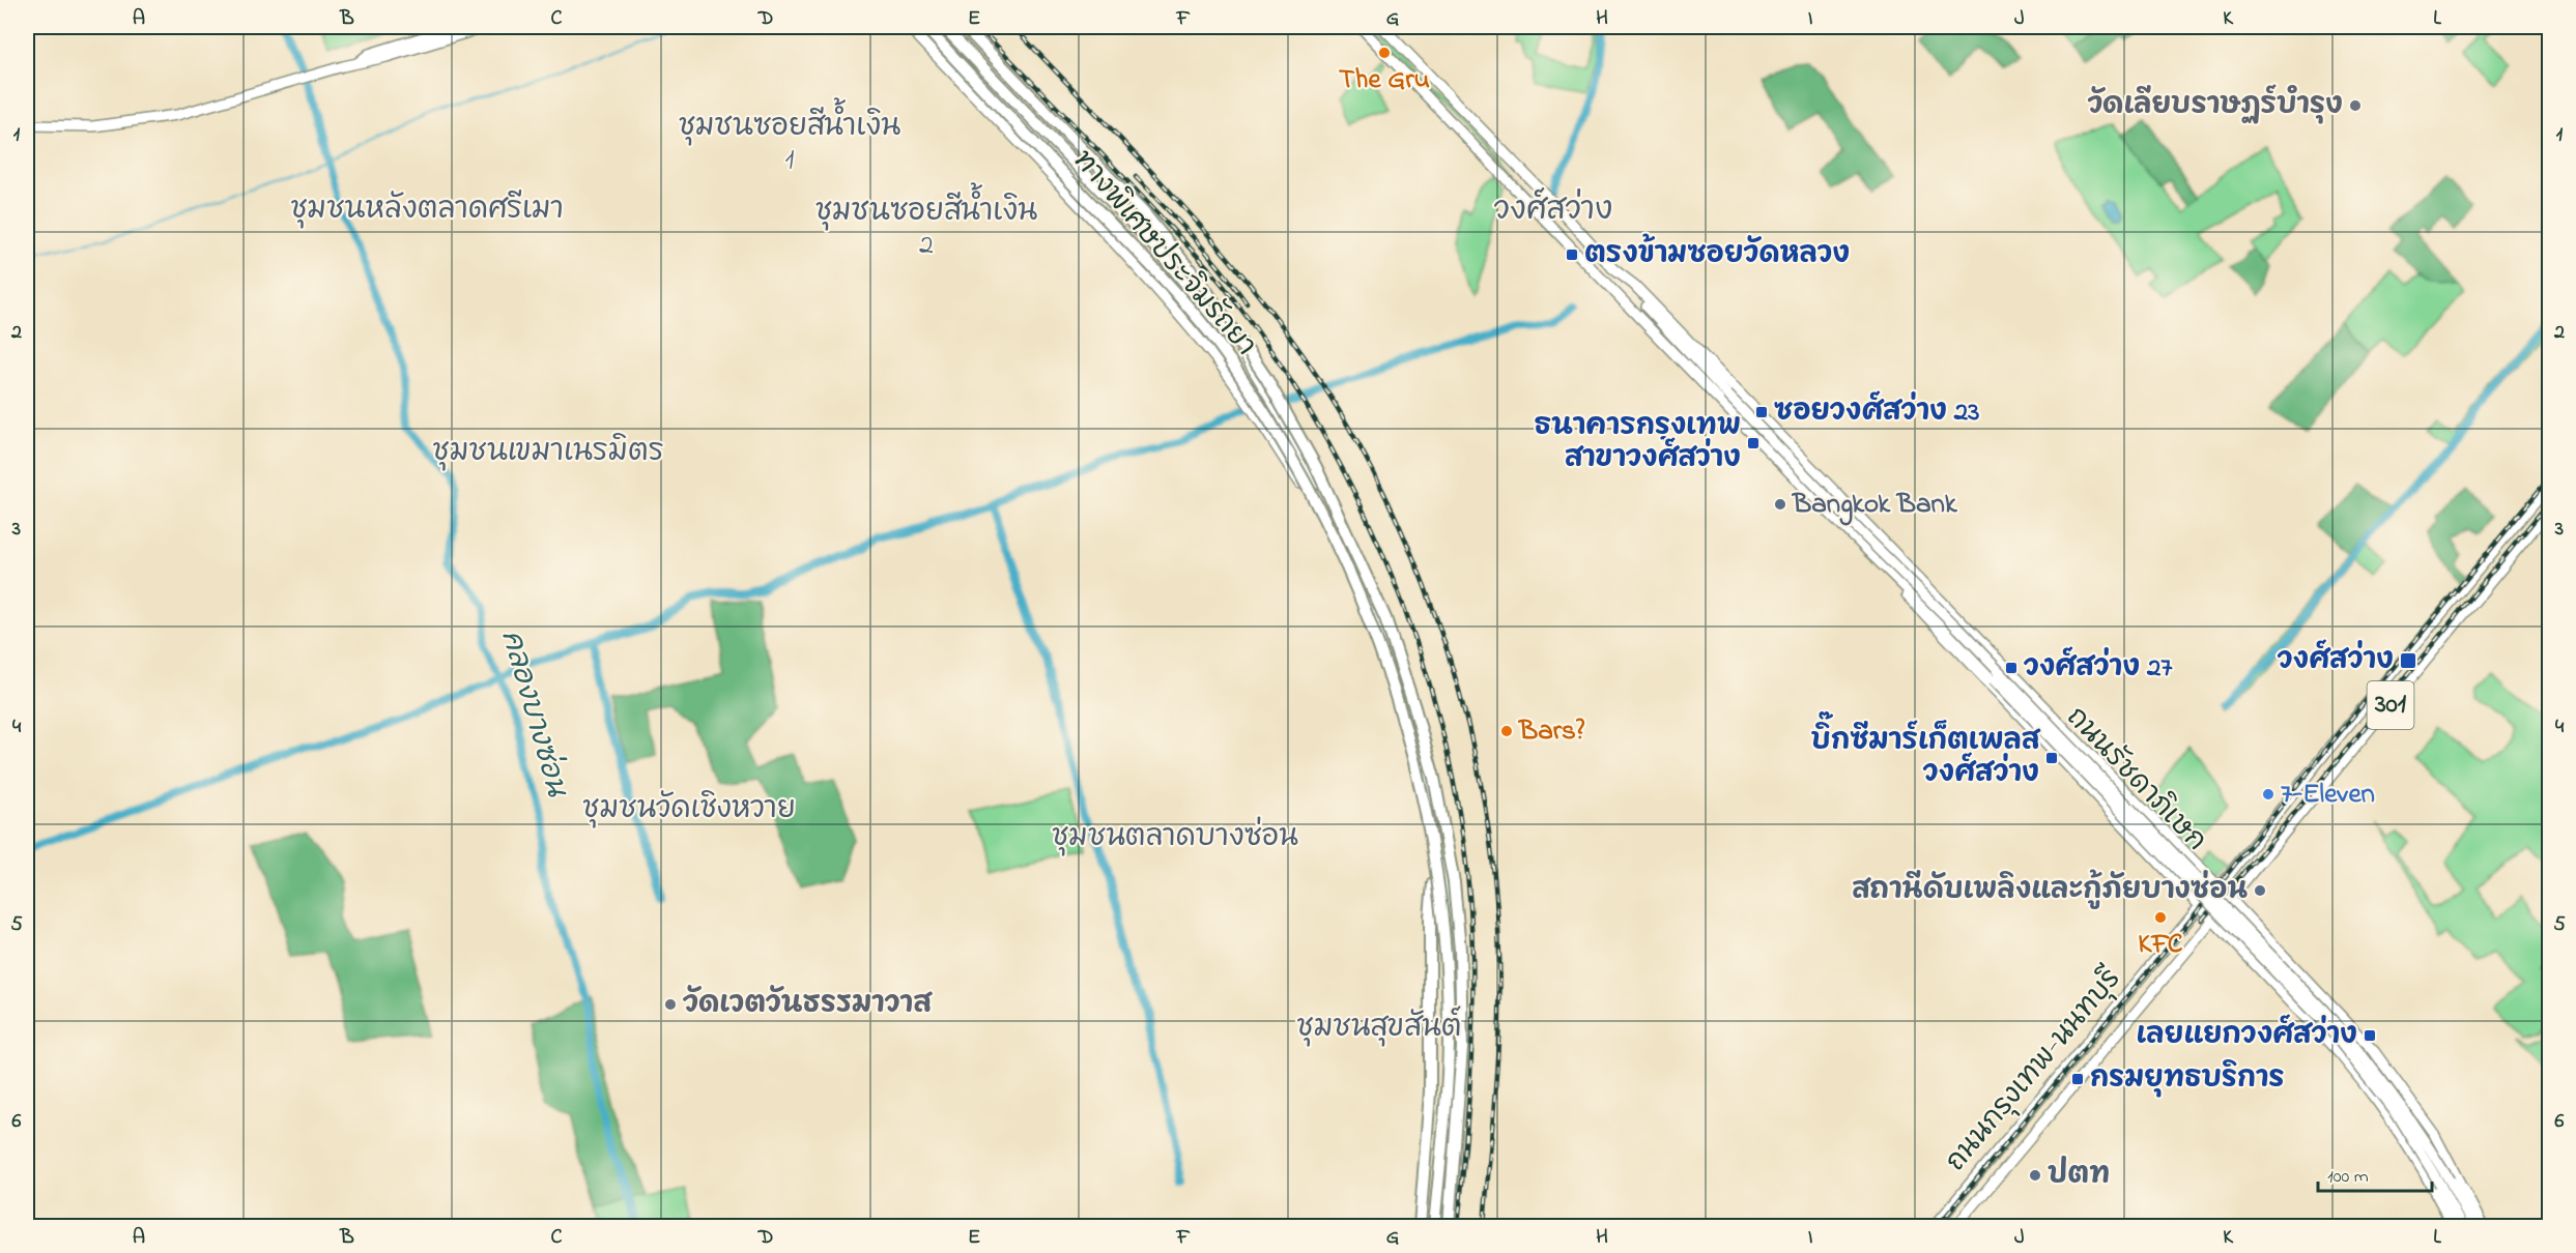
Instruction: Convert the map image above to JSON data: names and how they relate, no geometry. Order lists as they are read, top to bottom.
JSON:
{
  "streets": {
    "highway": ["ทางพิเศษประจิมรัถยา"],
    "main road": ["301", "ถนนรัชดาภิเษก", "ถนนกรุงเทพ-นนทบุรี"]
  },
  "districts": [
    "ชุมชนซอยสีน้ำเงิน 1",
    "ชุมชนหลังตลาดศรีเมา",
    "วงศ์สว่าง",
    "ชุมชนซอยสีน้ำเงิน 2",
    "ชุมชนเขมาเนรมิตร",
    "ชุมชนวัดเชิงหวาย",
    "ชุมชนตลาดบางซ่อน",
    "ชุมชนสุขสันต์"
  ],
  "water": ["คลองบางซ่อน"],
  "places": {
    "other": [
      "The Gru",
      "วัดเลียบราษฏร์บำรุง",
      "Bangkok Bank",
      "Bars?",
      "7-Eleven",
      "สถานีดับเพลิงและกู้ภัยบางซ่อน",
      "KFC",
      "วัดเวตวันธรรมาวาส",
      "ปตท"
    ],
    "transit": [
      "ตรงข้ามซอยวัดหลวง",
      "ซอยวงศ์สว่าง 23",
      "ธนาคารกรุงเทพ สาขาวงศ์สว่าง",
      "วงศ์สว่าง",
      "วงศ์สว่าง 27",
      "บิ๊กซีมาร์เก็ตเพลส วงศ์สว่าง",
      "เลยแยกวงศ์สว่าง",
      "กรมยุทธบริการ"
    ]
  },
  "scale_bar": "100 m",
  "grid": {
    "columns": [
      "A",
      "B",
      "C",
      "D",
      "E",
      "F",
      "G",
      "H",
      "I",
      "J",
      "K",
      "L"
    ],
    "rows": [
      "1",
      "2",
      "3",
      "4",
      "5",
      "6"
    ]
  }
}
